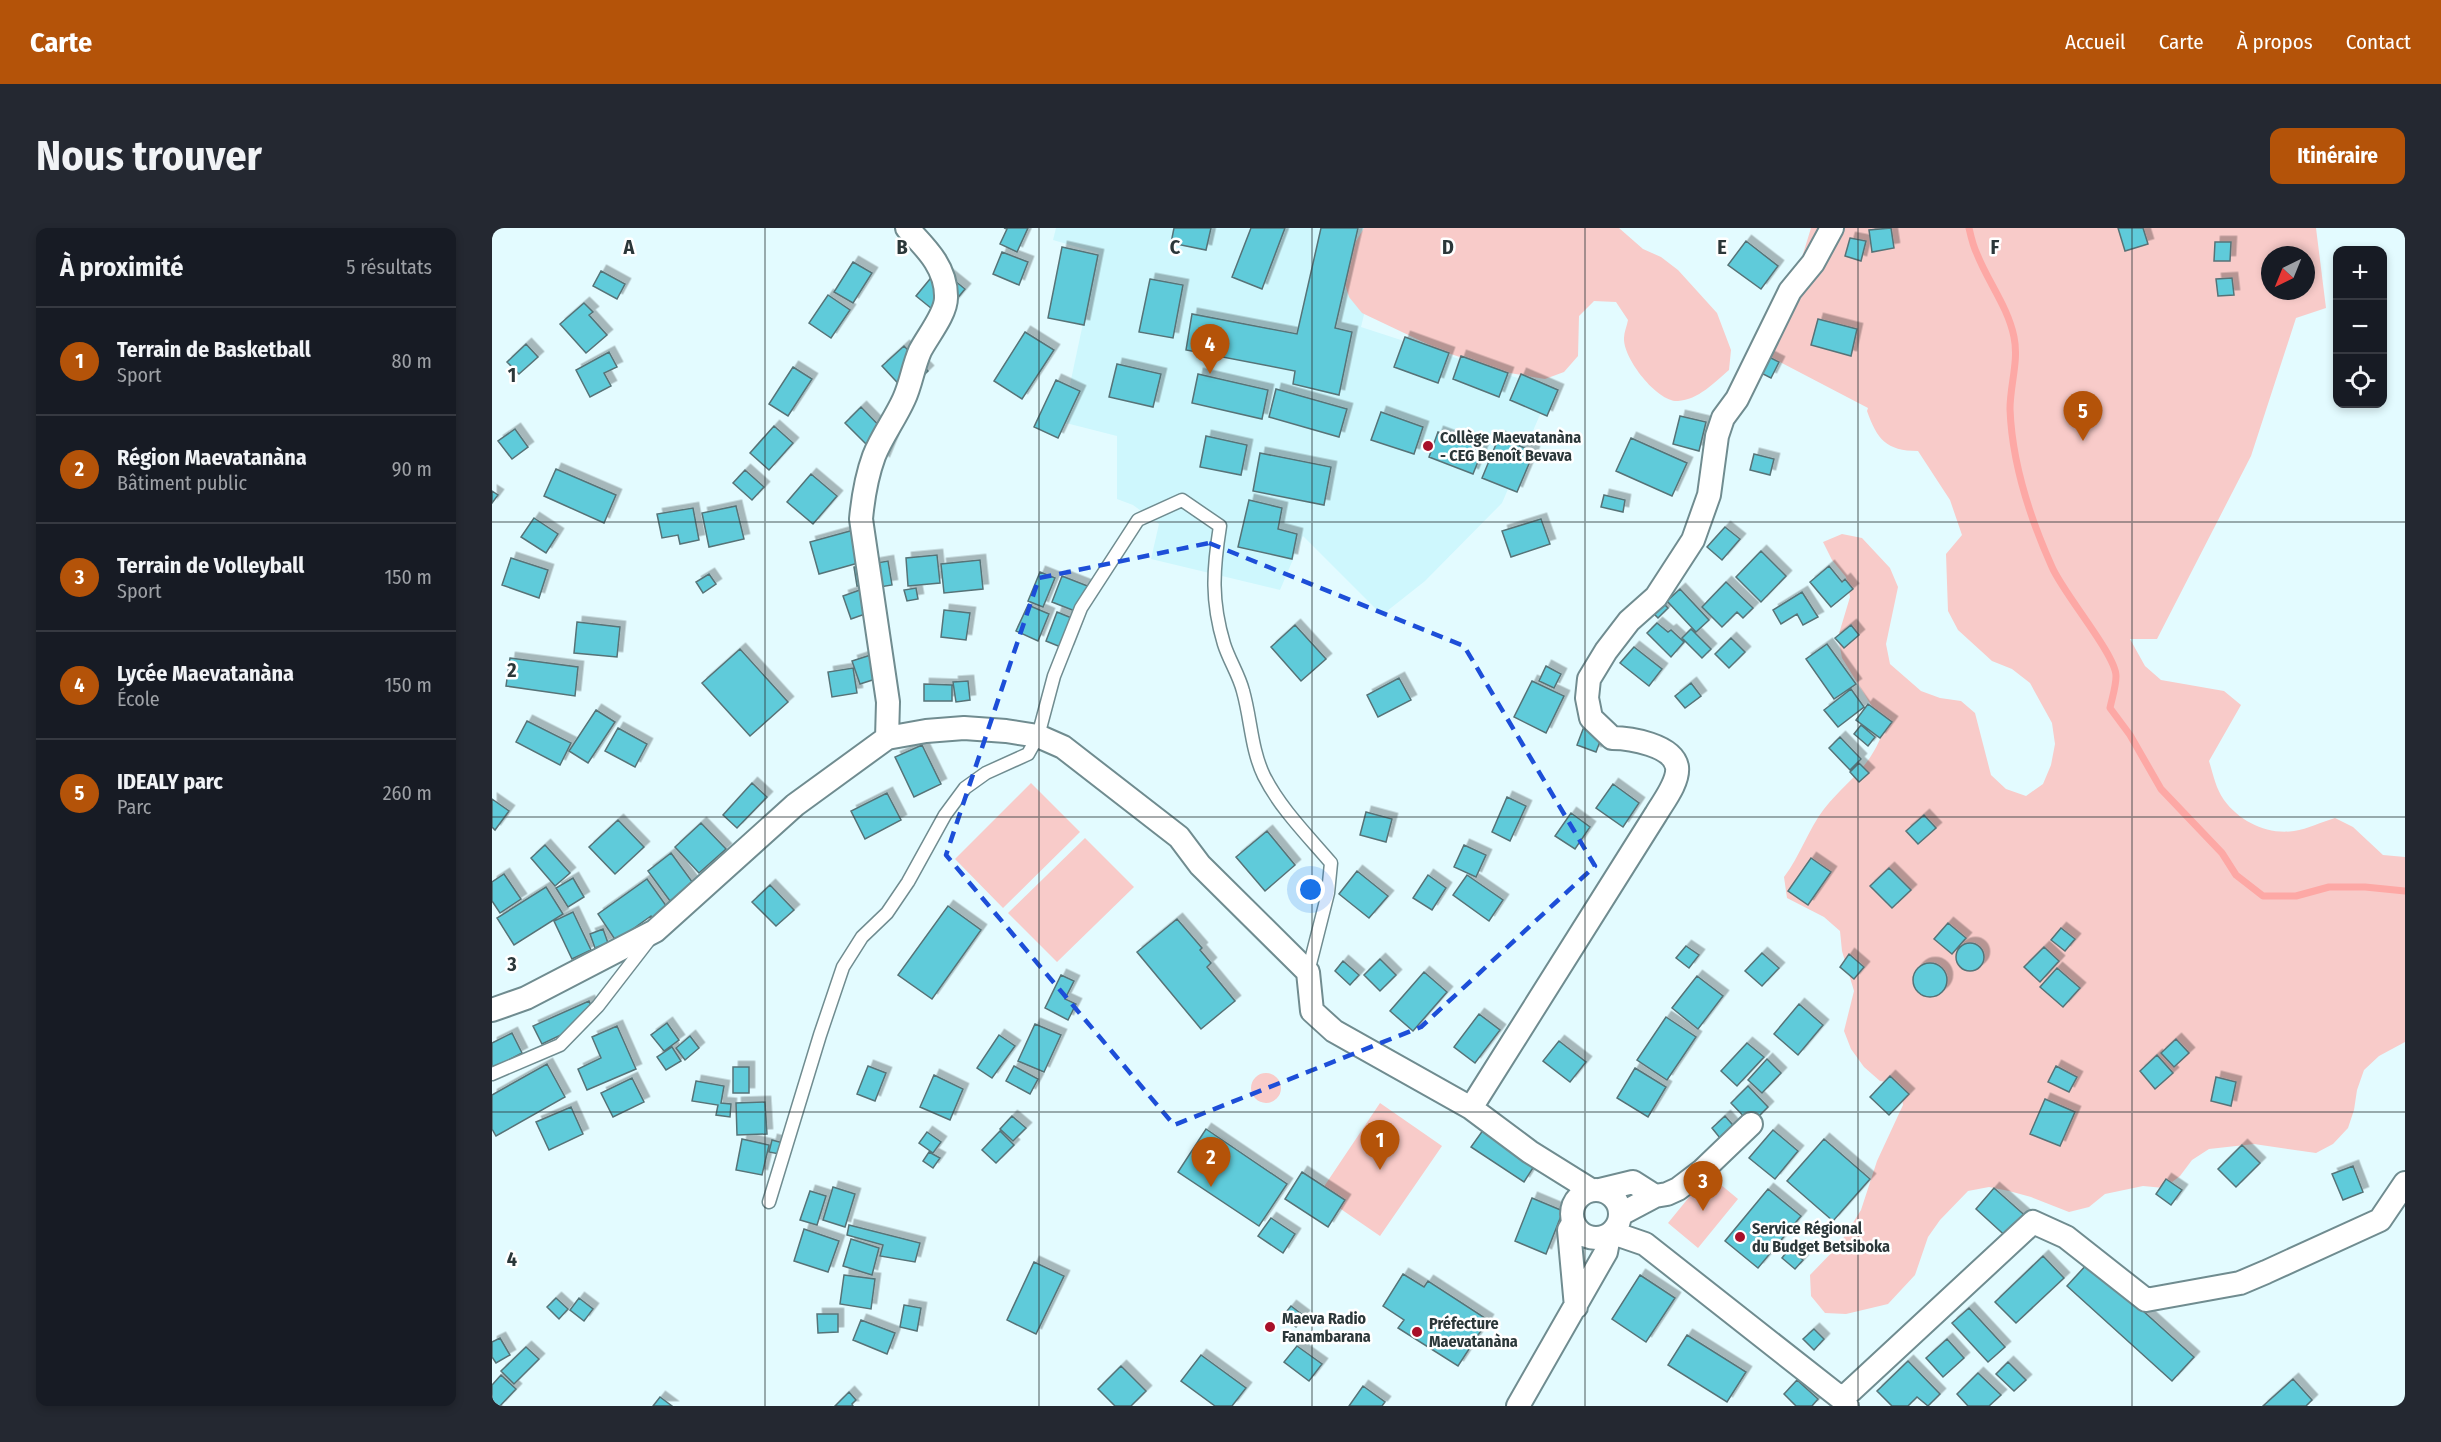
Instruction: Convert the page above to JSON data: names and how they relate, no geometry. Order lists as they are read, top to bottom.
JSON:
{
  "places": [
    "Collège Maevatanàna - CEG Benoît Bevava",
    "Service Régional du Budget Betsiboka",
    "Maeva Radio Fanambarana",
    "Préfecture Maevatanàna"
  ],
  "north": "bottom left",
  "page": {
    "header": "Carte",
    "nav": [
      "Accueil",
      "Carte",
      "À propos",
      "Contact"
    ],
    "buttons": "Itinéraire",
    "title": "Nous trouver",
    "heading": ["À proximité", "5 résultats"],
    "map_buttons": ["+", "−"],
    "list": [
      {
        "mark": "1",
        "name": "Terrain de Basketball",
        "note": "Sport",
        "value": "80 m"
      },
      {
        "mark": "2",
        "name": "Région Maevatanàna",
        "note": "Bâtiment public",
        "value": "90 m"
      },
      {
        "mark": "3",
        "name": "Terrain de Volleyball",
        "note": "Sport",
        "value": "150 m"
      },
      {
        "mark": "4",
        "name": "Lycée Maevatanàna",
        "note": "École",
        "value": "150 m"
      },
      {
        "mark": "5",
        "name": "IDEALY parc",
        "note": "Parc",
        "value": "260 m"
      }
    ],
    "pins": [
      "4",
      "5",
      "1",
      "2",
      "3"
    ]
  },
  "grid": {
    "columns": [
      "A",
      "B",
      "C",
      "D",
      "E",
      "F"
    ],
    "rows": [
      "1",
      "2",
      "3",
      "4"
    ]
  }
}
